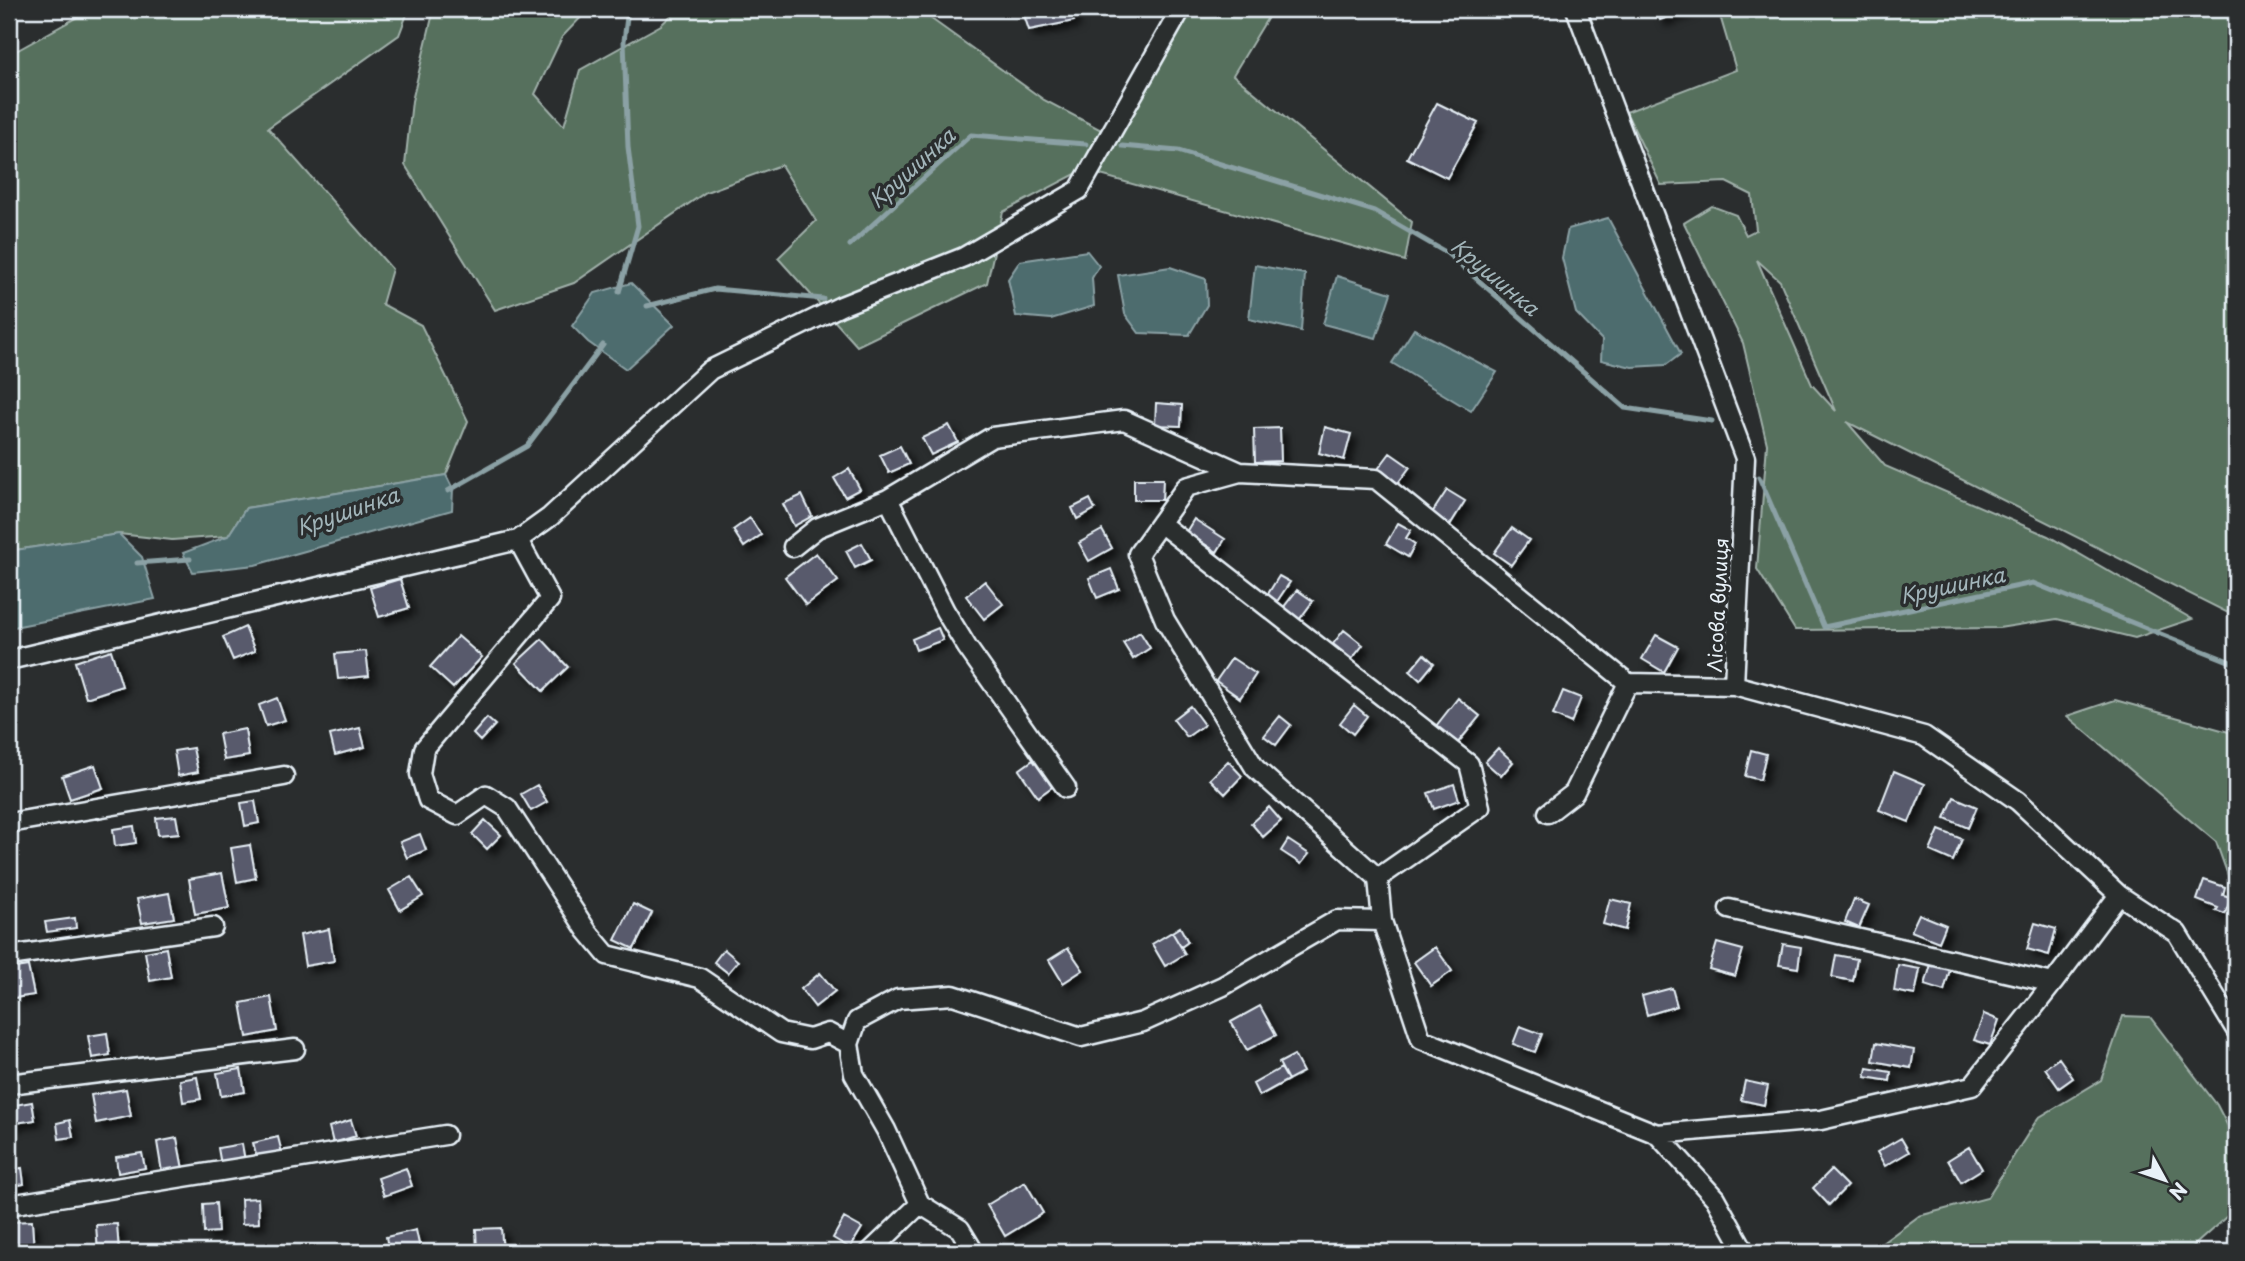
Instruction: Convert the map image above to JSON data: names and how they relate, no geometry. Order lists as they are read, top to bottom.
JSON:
{
  "streets": {
    "street": ["Лісова вулиця"]
  },
  "water": ["Крушинка"],
  "north": "bottom right"
}
